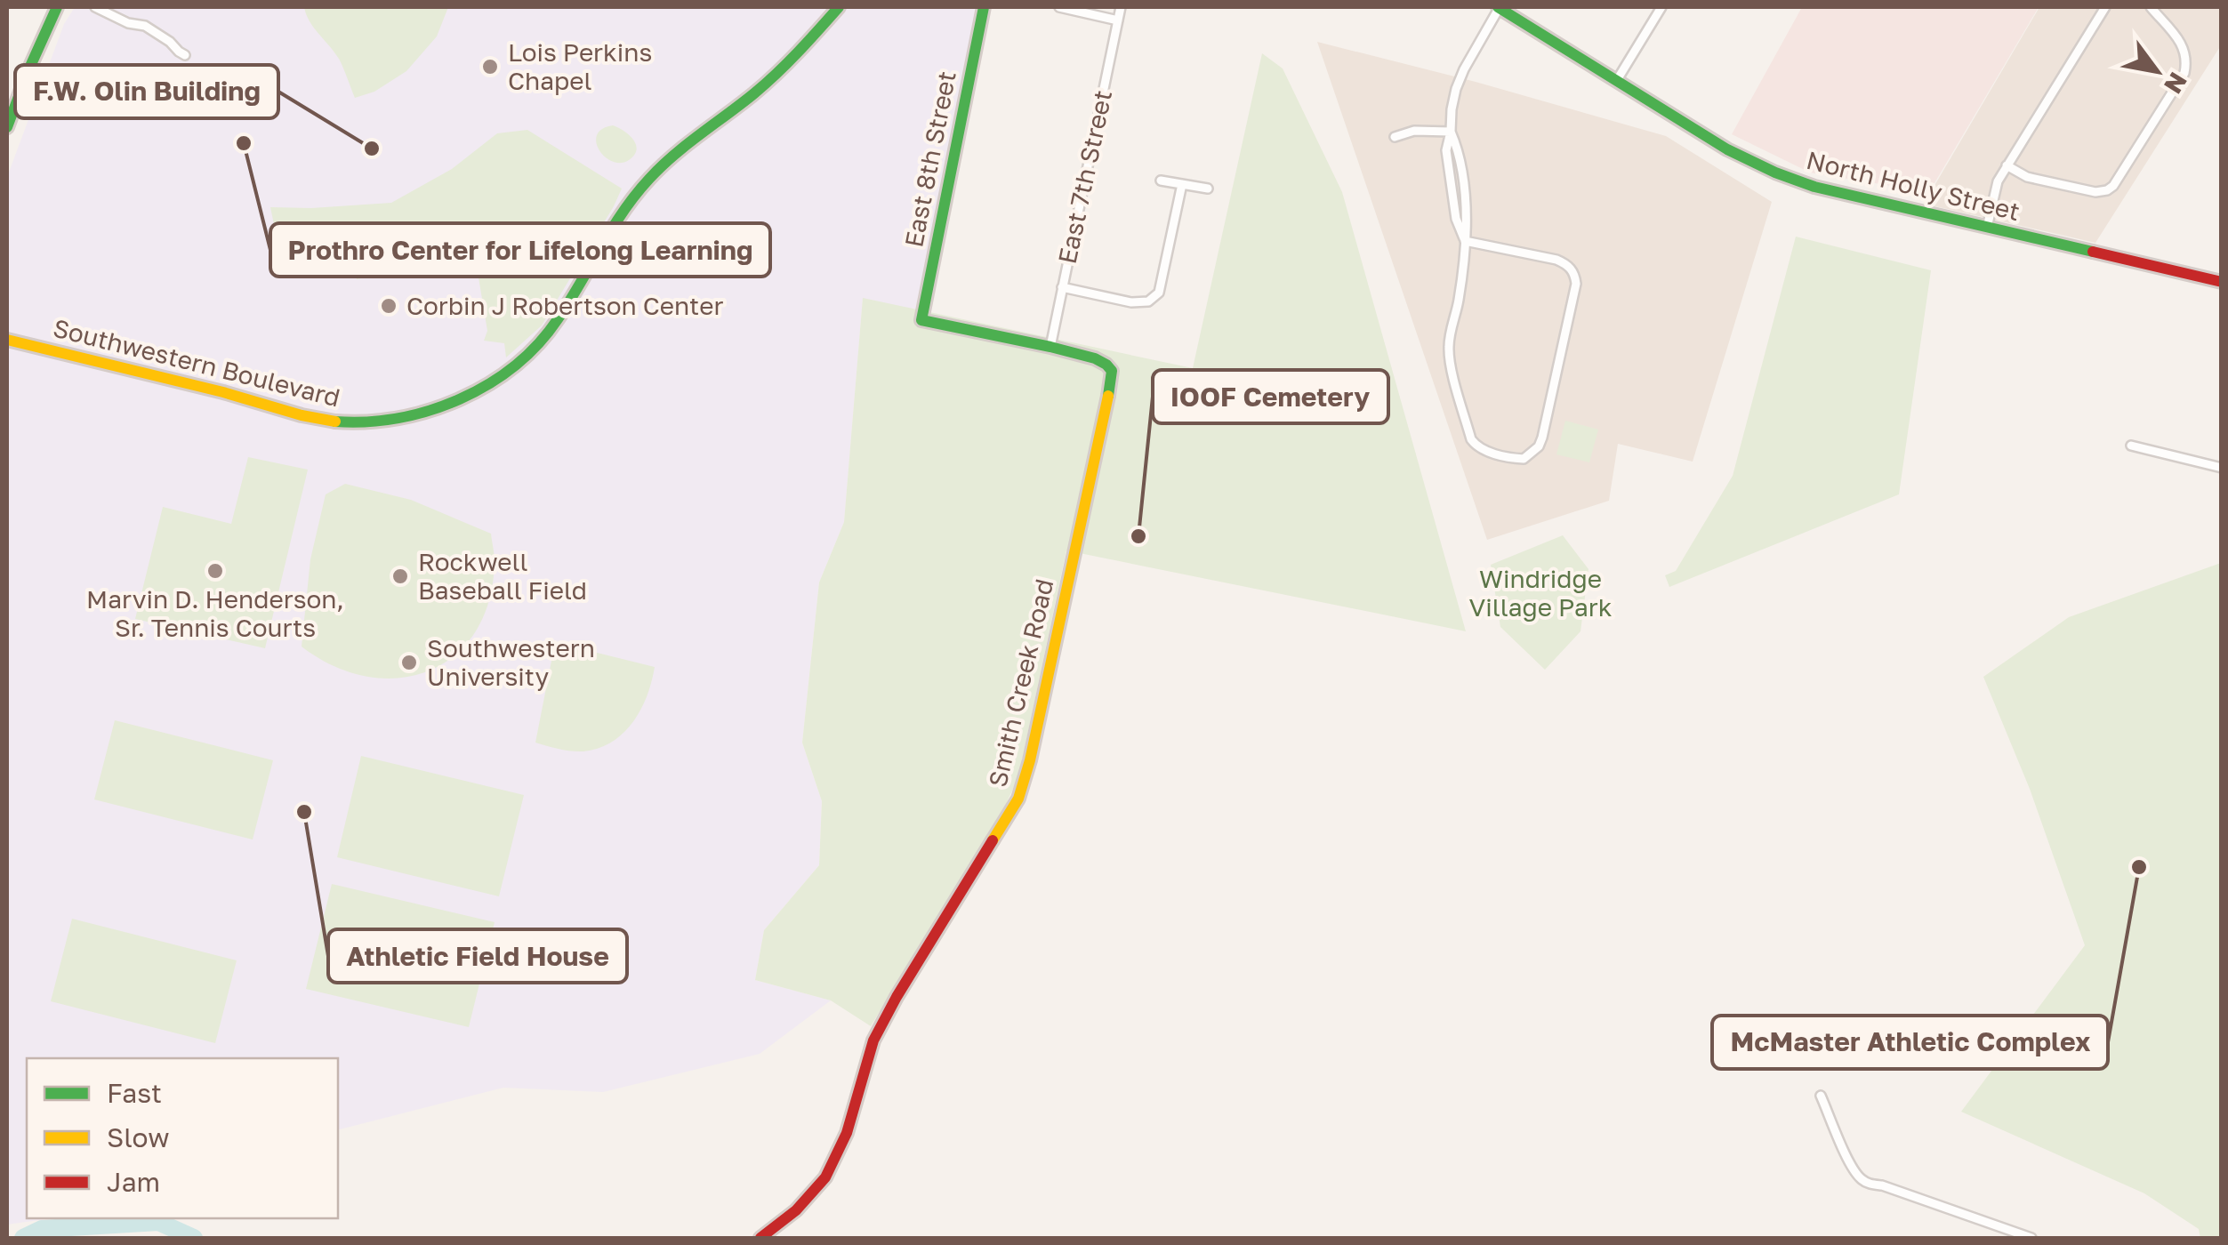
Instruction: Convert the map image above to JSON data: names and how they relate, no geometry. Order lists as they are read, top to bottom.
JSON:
{
  "streets": {
    "street": [
      "East 8th Street",
      "East 7th Street",
      "North Holly Street",
      "Southwestern Boulevard",
      "Smith Creek Road"
    ]
  },
  "crossings": [
    ["East 8th Street", "Smith Creek Road"],
    ["East 7th Street", "Smith Creek Road"]
  ],
  "parks": ["Windridge Village Park"],
  "places": [
    "Lois Perkins Chapel",
    "Prothro Center for Lifelong Learning",
    "F.W. Olin Building",
    "Corbin J Robertson Center",
    "IOOF Cemetery",
    "Marvin D. Henderson, Sr. Tennis Courts",
    "Rockwell Baseball Field",
    "Southwestern University",
    "Athletic Field House",
    "McMaster Athletic Complex"
  ],
  "legend": ["Fast", "Slow", "Jam"],
  "north": "bottom right"
}
